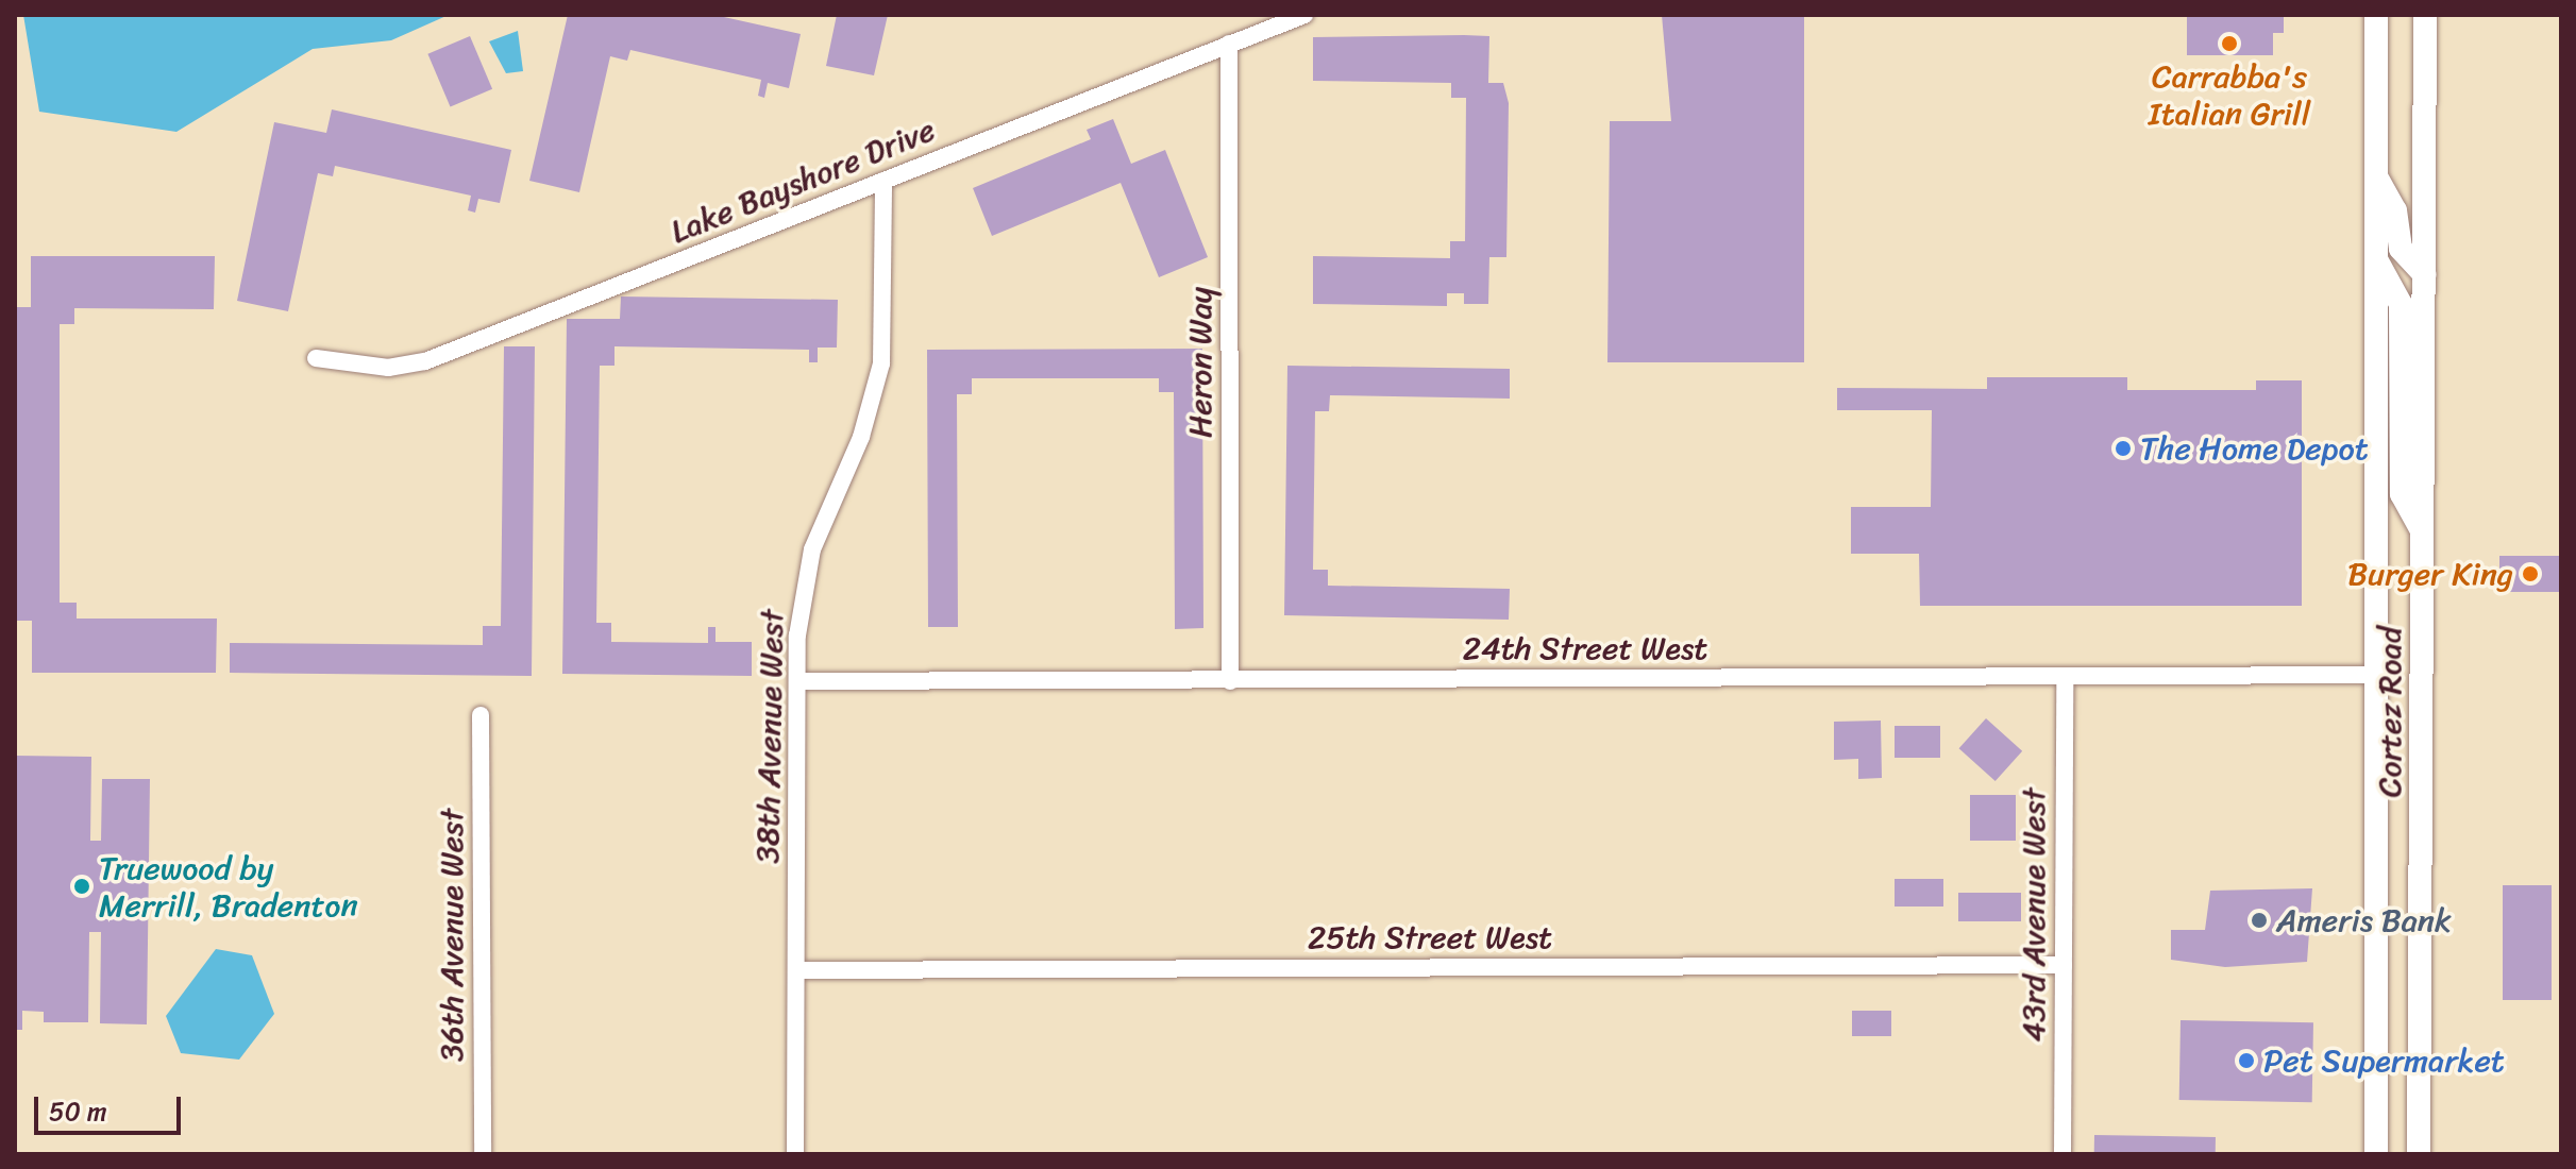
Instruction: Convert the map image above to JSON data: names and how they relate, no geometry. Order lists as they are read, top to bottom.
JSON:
{
  "streets": {
    "main road": ["Cortez Road"],
    "street": [
      "Lake Bayshore Drive",
      "Heron Way",
      "24th Street West",
      "38th Avenue West",
      "43rd Avenue West",
      "36th Avenue West",
      "25th Street West"
    ]
  },
  "crossings": [
    ["Lake Bayshore Drive", "Heron Way"],
    ["Lake Bayshore Drive", "38th Avenue West"],
    ["Heron Way", "24th Street West"],
    ["24th Street West", "Cortez Road"],
    ["24th Street West", "38th Avenue West"],
    ["24th Street West", "43rd Avenue West"],
    ["38th Avenue West", "25th Street West"],
    ["43rd Avenue West", "25th Street West"]
  ],
  "places": [
    "Carrabba's Italian Grill",
    "The Home Depot",
    "Burger King",
    "Truewood by Merrill, Bradenton",
    "Ameris Bank",
    "Pet Supermarket"
  ],
  "scale_bar": "50 m"
}
